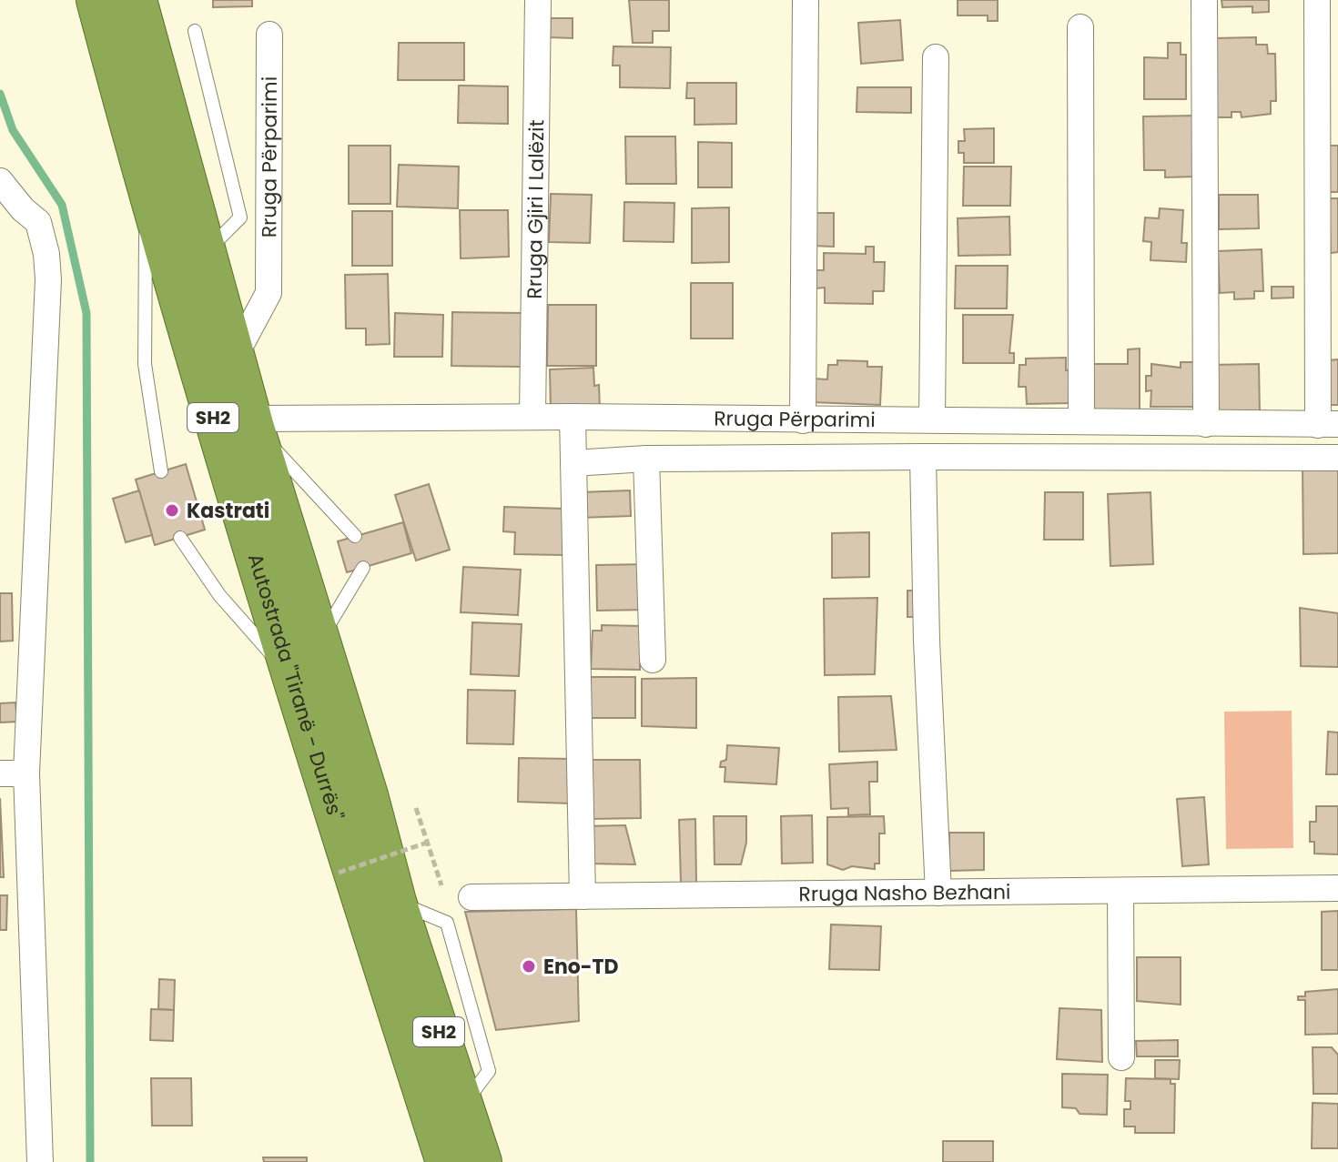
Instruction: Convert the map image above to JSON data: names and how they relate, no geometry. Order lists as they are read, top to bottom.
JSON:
{
  "streets": {
    "highway": ["SH2", "Autostrada \"Tiranë - Durrës\""],
    "street": ["Rruga Përparimi", "Rruga Gjiri I Lalëzit", "Rruga Nasho Bezhani"]
  },
  "crossings": [
    ["Rruga Përparimi", "Rruga Gjiri I Lalëzit"],
    ["Rruga Përparimi", "Autostrada \"Tiranë - Durrës\""]
  ],
  "places": ["Kastrati", "Eno-TD"]
}
